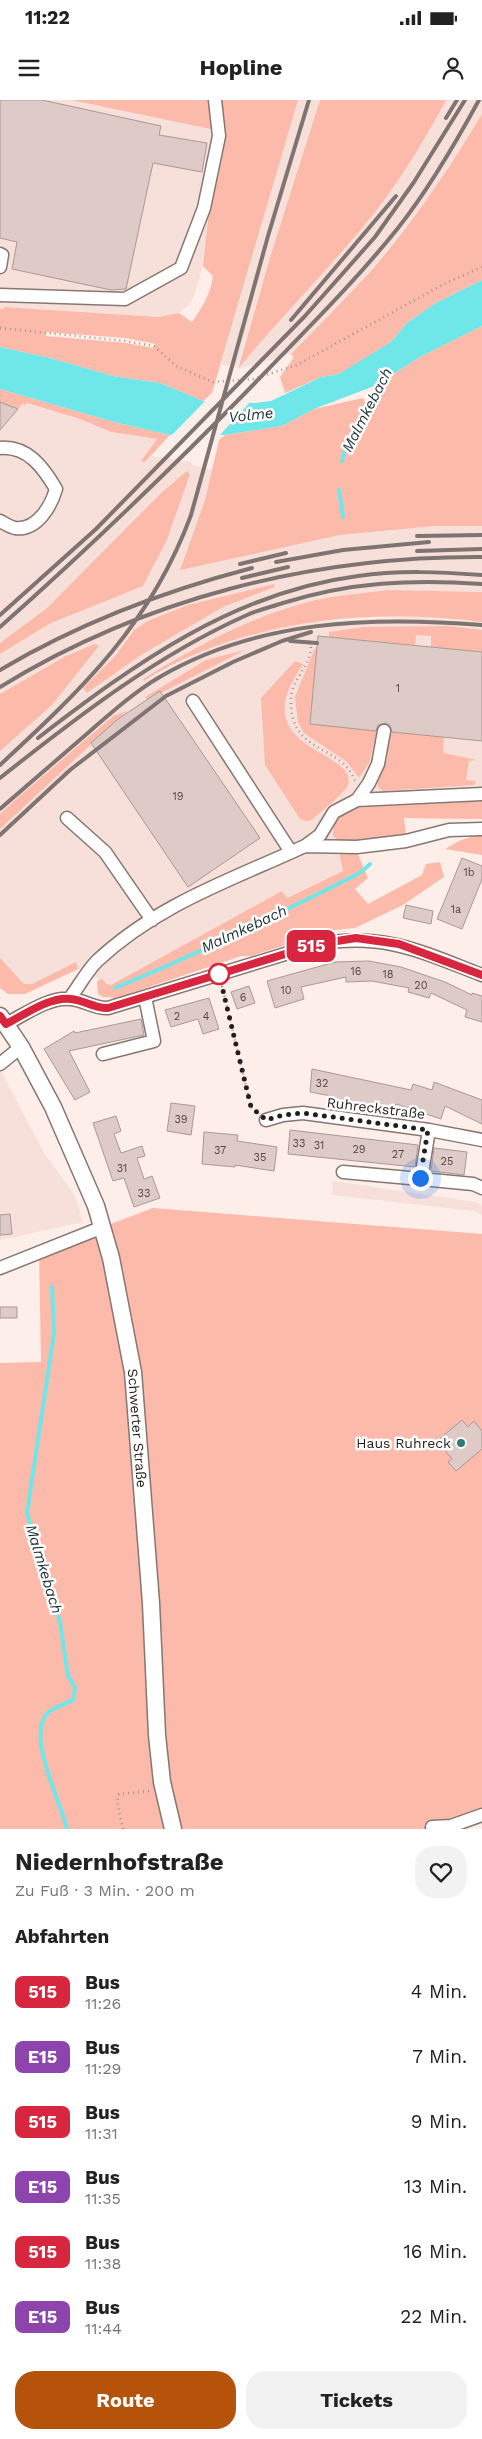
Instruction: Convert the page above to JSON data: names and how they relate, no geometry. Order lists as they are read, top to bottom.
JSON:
{
  "streets": {
    "main road": ["Schwerter Straße"],
    "street": ["Ruhreckstraße"]
  },
  "water": ["Malmkebach", "Volme"],
  "places": ["Haus Ruhreck"],
  "lines": ["bus line 515"],
  "house_numbers": [
    "1",
    "19",
    "1b",
    "1a",
    "16",
    "18",
    "20",
    "10",
    "6",
    "2",
    "4",
    "32",
    "39",
    "33",
    "31",
    "29",
    "37",
    "27",
    "35",
    "25",
    "31",
    "33"
  ],
  "page": {
    "status": "11:22",
    "header": "Hopline",
    "on_map": "515",
    "heading": [
      ["Niedernhofstraße", "Zu Fuß · 3 Min. · 200 m"],
      "Abfahrten"
    ],
    "list": [
      {
        "mark": "515",
        "name": "Bus",
        "note": "11:26",
        "value": "4 Min."
      },
      {
        "mark": "E15",
        "name": "Bus",
        "note": "11:29",
        "value": "7 Min."
      },
      {
        "mark": "515",
        "name": "Bus",
        "note": "11:31",
        "value": "9 Min."
      },
      {
        "mark": "E15",
        "name": "Bus",
        "note": "11:35",
        "value": "13 Min."
      },
      {
        "mark": "515",
        "name": "Bus",
        "note": "11:38",
        "value": "16 Min."
      },
      {
        "mark": "E15",
        "name": "Bus",
        "note": "11:44",
        "value": "22 Min."
      }
    ],
    "buttons": ["Route", "Tickets"]
  }
}
